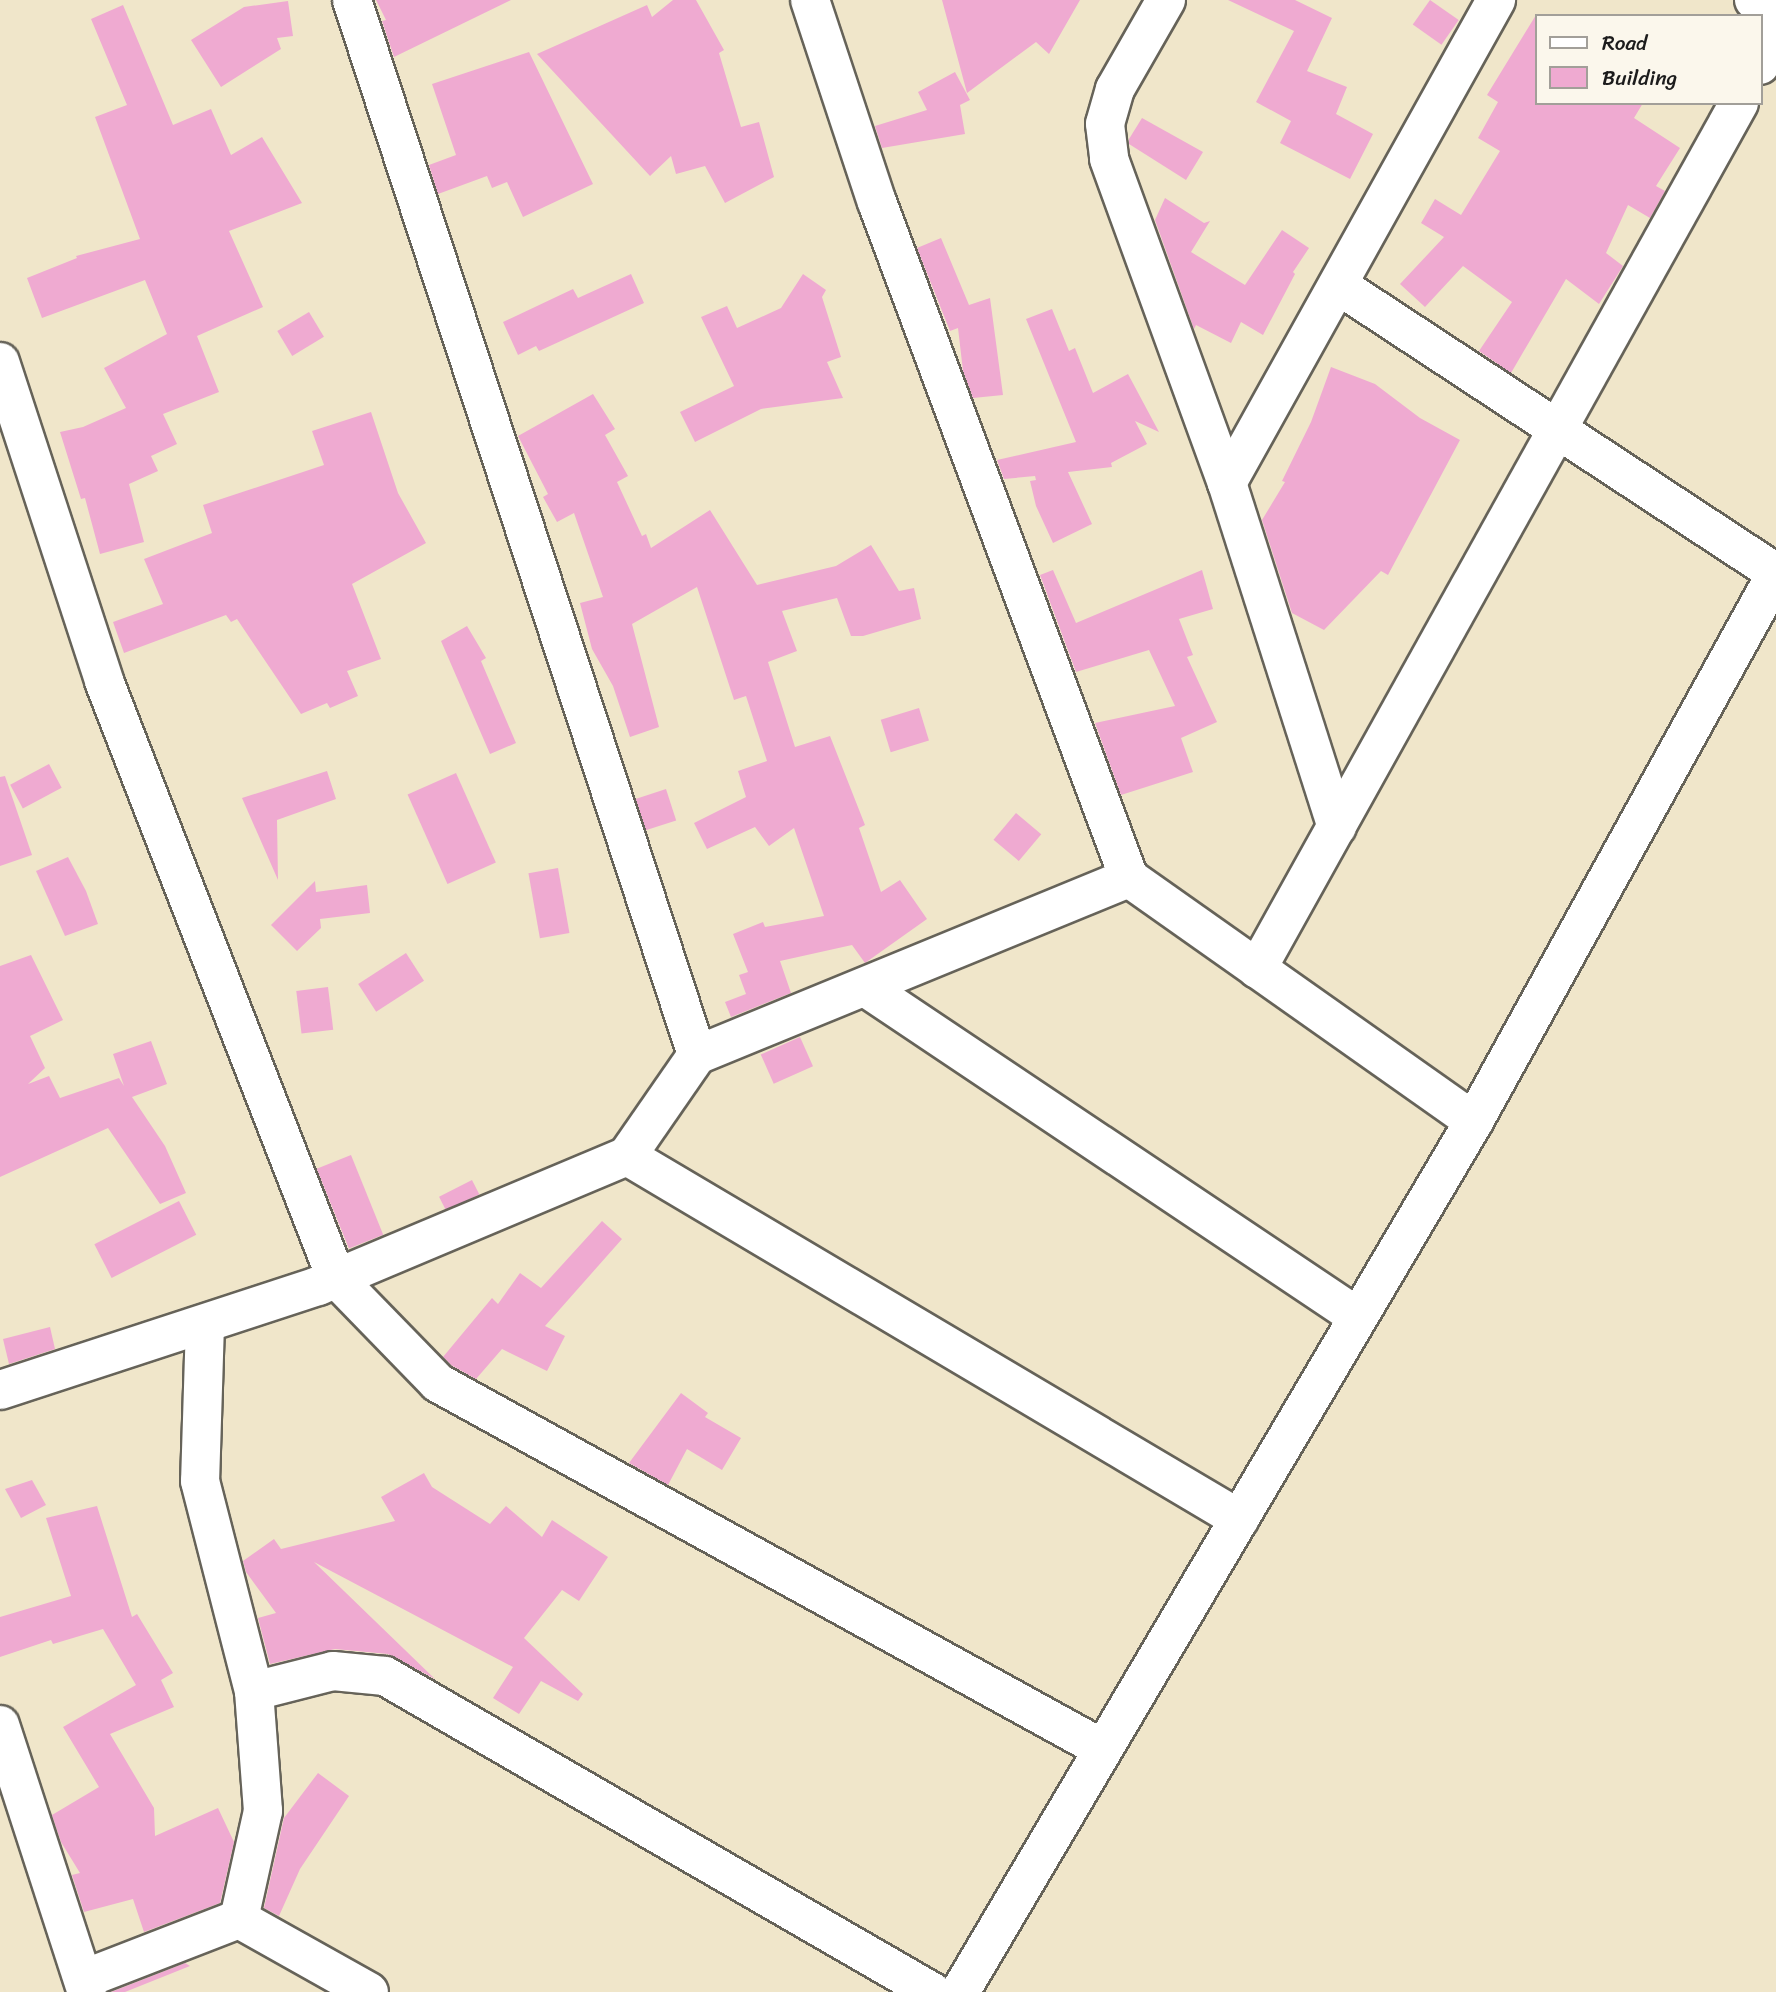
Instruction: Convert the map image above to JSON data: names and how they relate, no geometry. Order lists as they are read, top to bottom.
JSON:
{
  "legend": ["Road", "Building"]
}
